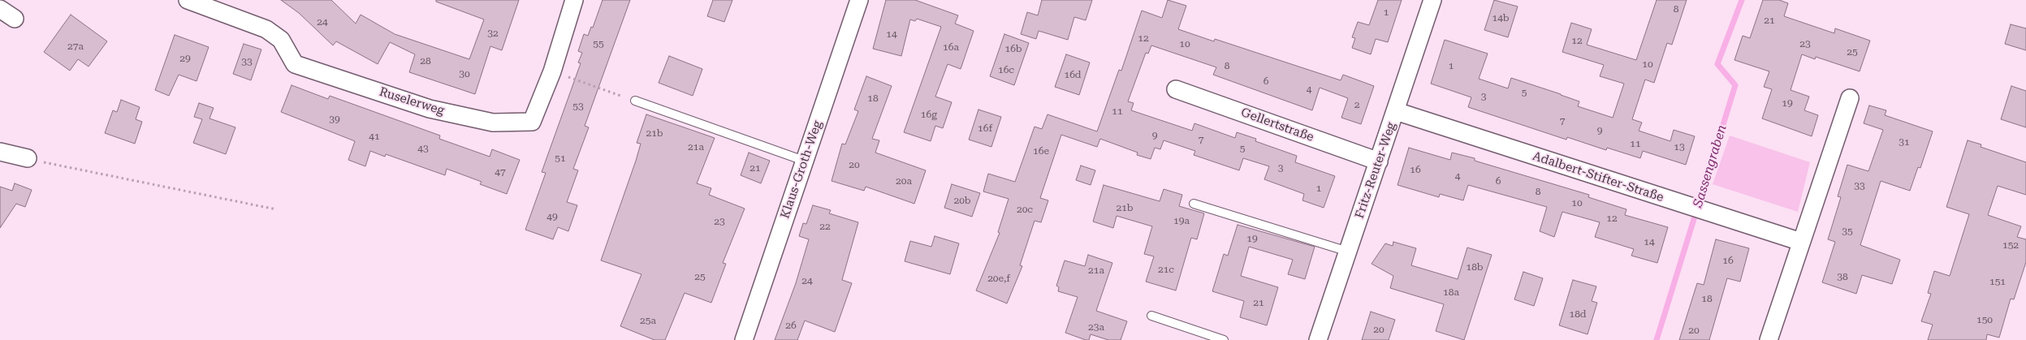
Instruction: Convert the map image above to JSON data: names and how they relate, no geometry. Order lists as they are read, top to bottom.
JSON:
{
  "streets": {
    "street": [
      "Ruselerweg",
      "Gellertstraße",
      "Klaus-Groth-Weg",
      "Fritz-Reuter-Weg",
      "Adalbert-Stifter-Straße"
    ]
  },
  "crossings": [
    ["Gellertstraße", "Fritz-Reuter-Weg"],
    ["Fritz-Reuter-Weg", "Adalbert-Stifter-Straße"]
  ],
  "water": ["Sassengraben"],
  "house_numbers": [
    "8",
    "1",
    "14b",
    "21",
    "24",
    "32",
    "14",
    "12",
    "12",
    "55",
    "10",
    "23",
    "27a",
    "16a",
    "16b",
    "25",
    "29",
    "28",
    "33",
    "10",
    "8",
    "1",
    "16c",
    "30",
    "16d",
    "6",
    "4",
    "5",
    "3",
    "18",
    "19",
    "2",
    "53",
    "11",
    "16g",
    "39",
    "7",
    "16f",
    "9",
    "21b",
    "9",
    "41",
    "7",
    "31",
    "11",
    "21a",
    "13",
    "43",
    "5",
    "16e",
    "51",
    "20",
    "21",
    "3",
    "16",
    "47",
    "4",
    "20a",
    "6",
    "33",
    "1",
    "8",
    "20b",
    "10",
    "21b",
    "20c",
    "49",
    "12",
    "19a",
    "23",
    "22",
    "35",
    "19",
    "14",
    "152",
    "16",
    "18b",
    "21c",
    "21a",
    "25",
    "38",
    "20e,f",
    "24",
    "151",
    "18a",
    "18",
    "21",
    "18d",
    "150",
    "25a",
    "26",
    "23a",
    "20",
    "20"
  ]
}
